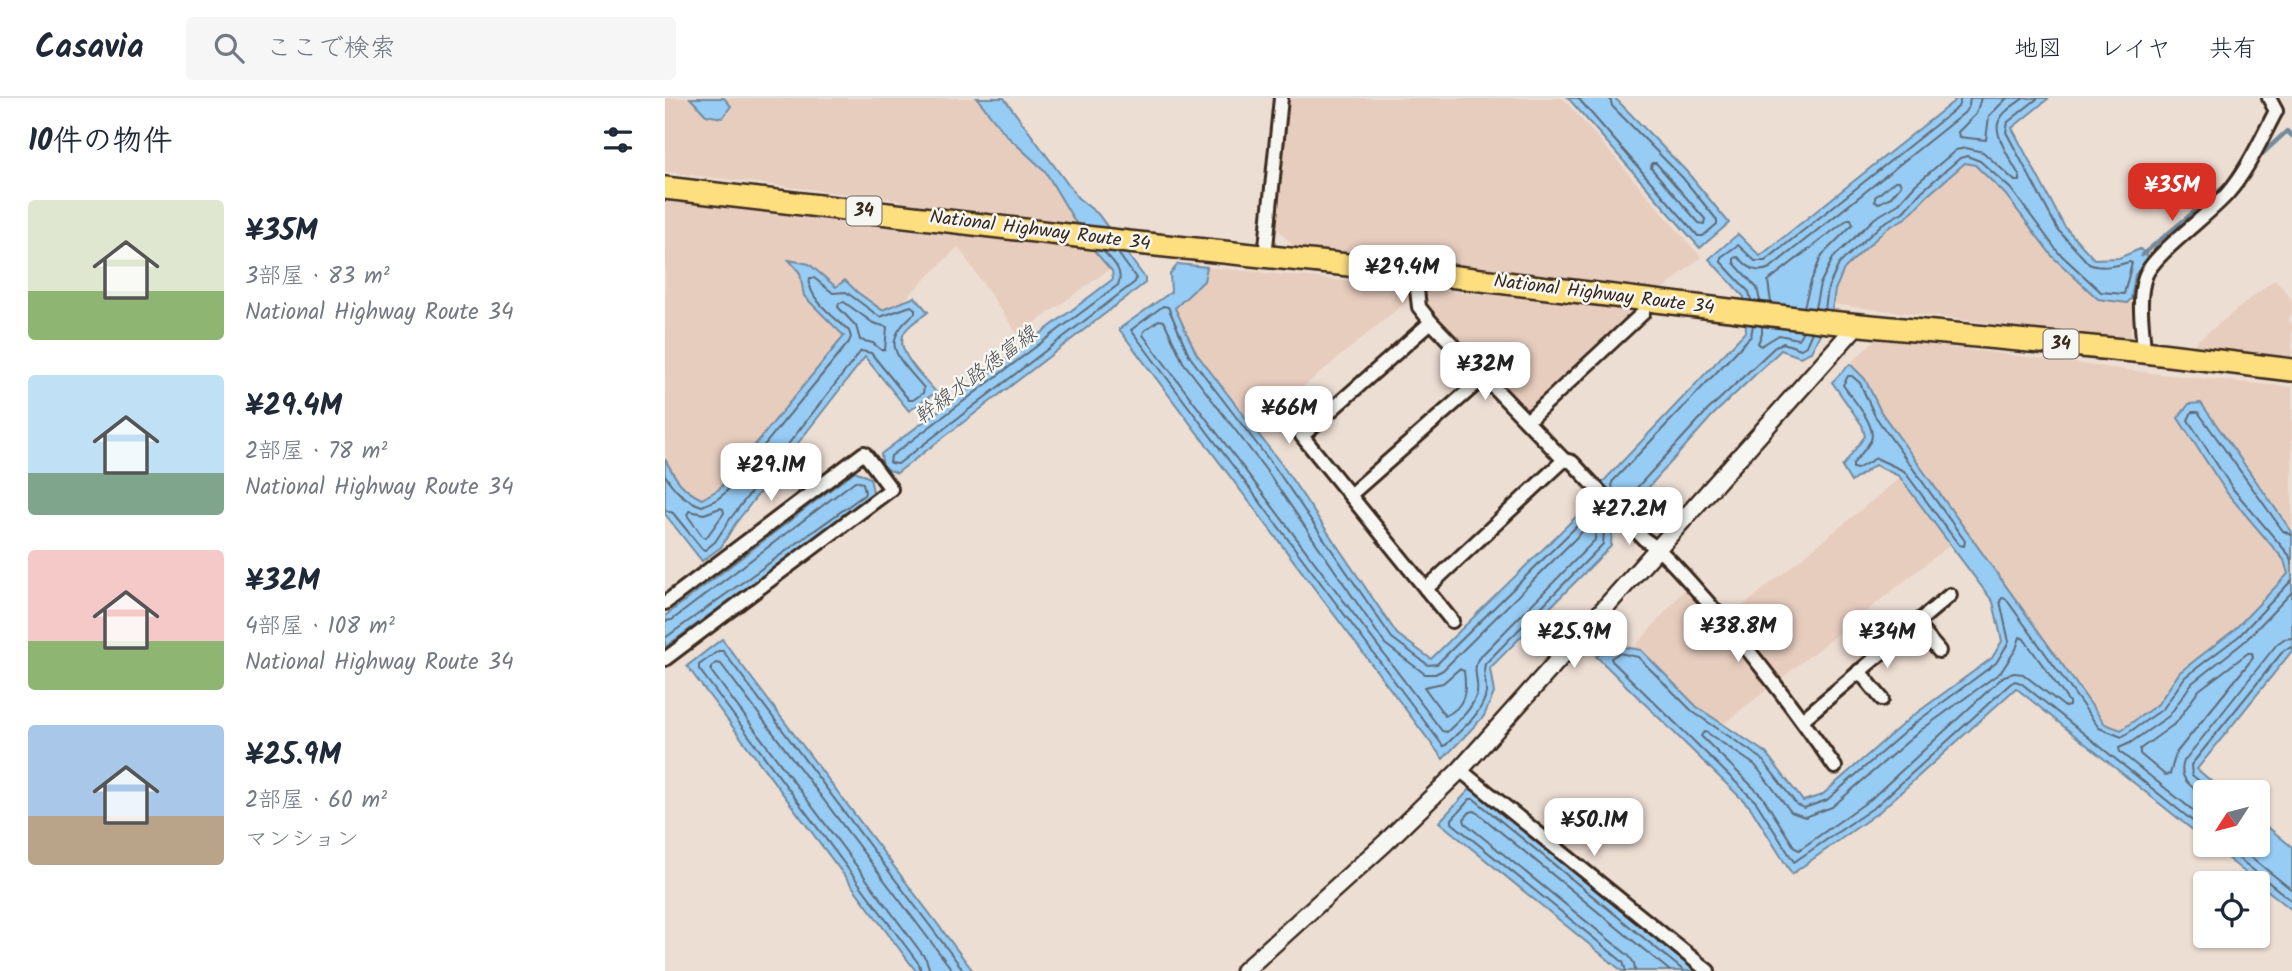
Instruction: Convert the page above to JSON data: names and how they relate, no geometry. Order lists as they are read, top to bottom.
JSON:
{
  "streets": {
    "highway": ["34", "National Highway Route 34"]
  },
  "water": ["幹線水路徳富線"],
  "north": "bottom left",
  "page": {
    "header": "Casavia",
    "search": "ここで検索",
    "nav": ["地図", "レイヤ", "共有"],
    "heading": "10件の物件",
    "price": [
      "¥35M",
      "¥29.4M",
      "¥32M",
      "¥66M",
      "¥29.1M",
      "¥27.2M",
      "¥38.8M",
      "¥25.9M",
      "¥34M",
      "¥50.1M"
    ],
    "list": [
      {
        "name": "¥35M",
        "note": "3部屋 · 83 m² · National Highway Route 34"
      },
      {
        "name": "¥29.4M",
        "note": "2部屋 · 78 m² · National Highway Route 34"
      },
      {
        "name": "¥32M",
        "note": "4部屋 · 108 m² · National Highway Route 34"
      },
      {
        "name": "¥25.9M",
        "note": "2部屋 · 60 m² · マンション"
      }
    ]
  }
}
